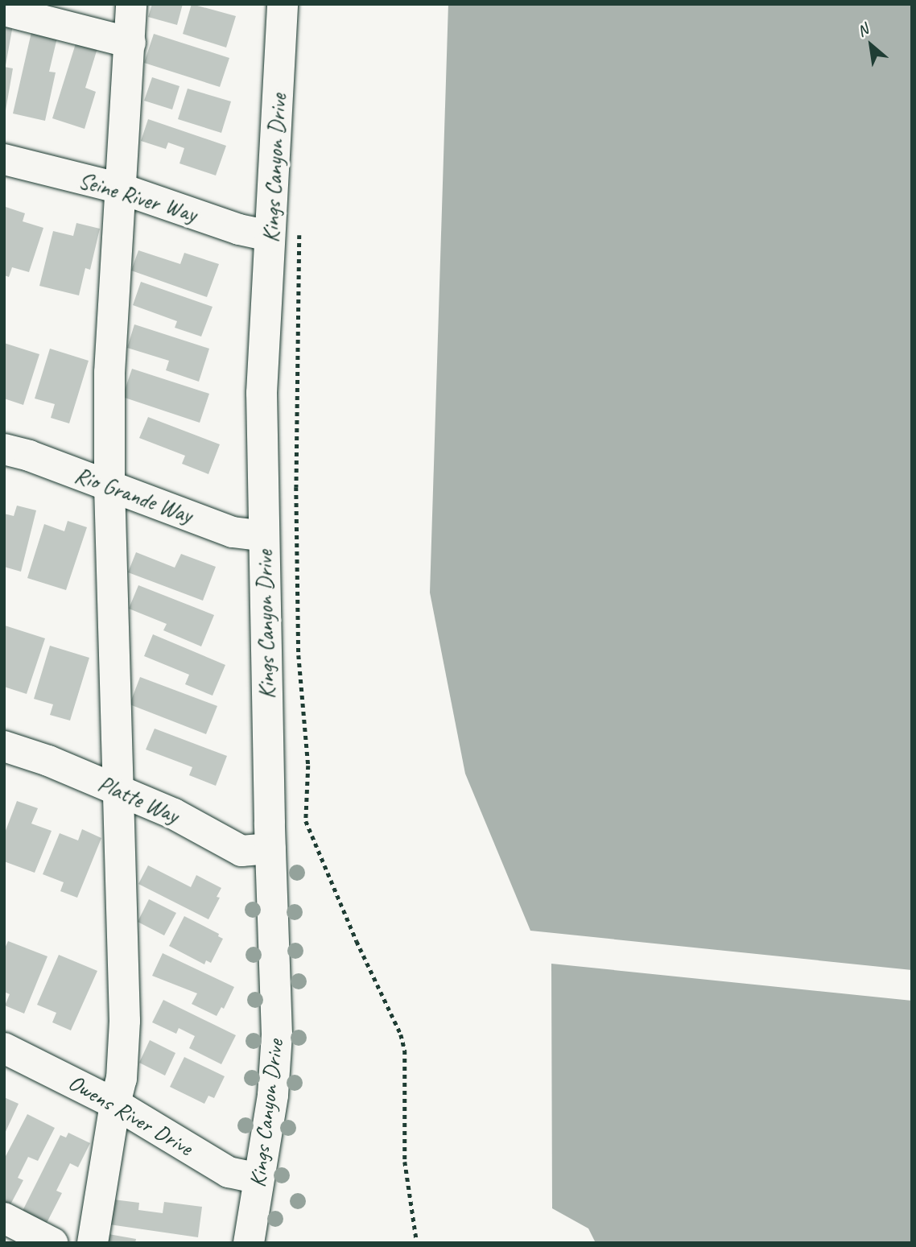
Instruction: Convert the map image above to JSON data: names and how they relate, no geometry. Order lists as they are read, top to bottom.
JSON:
{
  "streets": {
    "street": [
      "Kings Canyon Drive",
      "Seine River Way",
      "Rio Grande Way",
      "Platte Way",
      "Owens River Drive"
    ]
  },
  "crossings": [
    ["Kings Canyon Drive", "Seine River Way"],
    ["Kings Canyon Drive", "Rio Grande Way"],
    ["Kings Canyon Drive", "Platte Way"],
    ["Kings Canyon Drive", "Owens River Drive"]
  ],
  "north": "top left"
}
